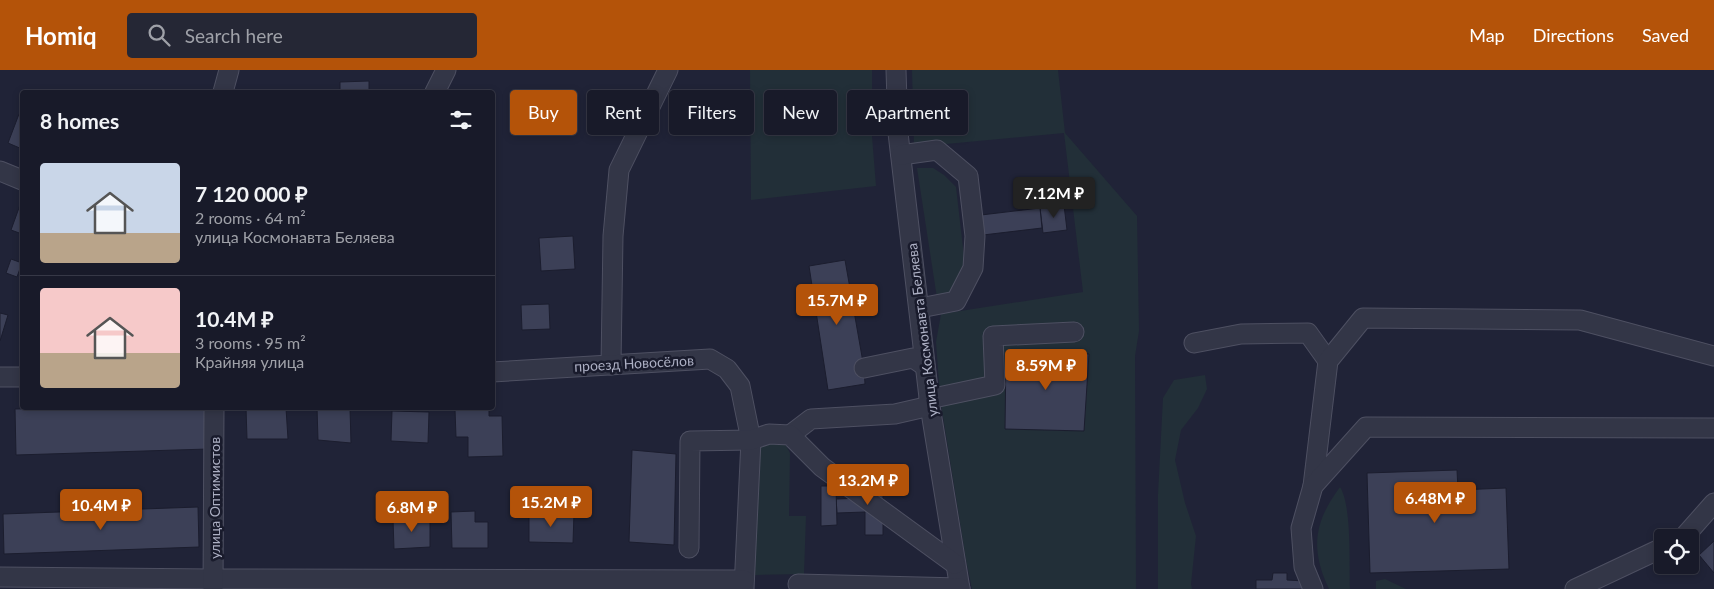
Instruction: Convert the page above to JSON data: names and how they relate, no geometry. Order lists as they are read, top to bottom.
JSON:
{
  "streets": {
    "street": ["улица Космонавта Беляева", "проезд Новосёлов", "улица Оптимистов"]
  },
  "page": {
    "header": "Homiq",
    "search": "Search here",
    "nav": ["Map", "Directions", "Saved"],
    "chip": [
      "Buy",
      "Rent",
      "Filters",
      "New",
      "Apartment"
    ],
    "heading": "8 homes",
    "list": [
      {
        "name": "7 120 000 ₽",
        "note": "2 rooms · 64 m² · улица Космонавта Беляева"
      },
      {
        "name": "10.4M ₽",
        "note": "3 rooms · 95 m² · Крайняя улица"
      }
    ],
    "price": [
      "7.12M ₽",
      "15.7M ₽",
      "8.59M ₽",
      "13.2M ₽",
      "6.48M ₽",
      "15.2M ₽",
      "10.4M ₽",
      "6.8M ₽"
    ]
  }
}
